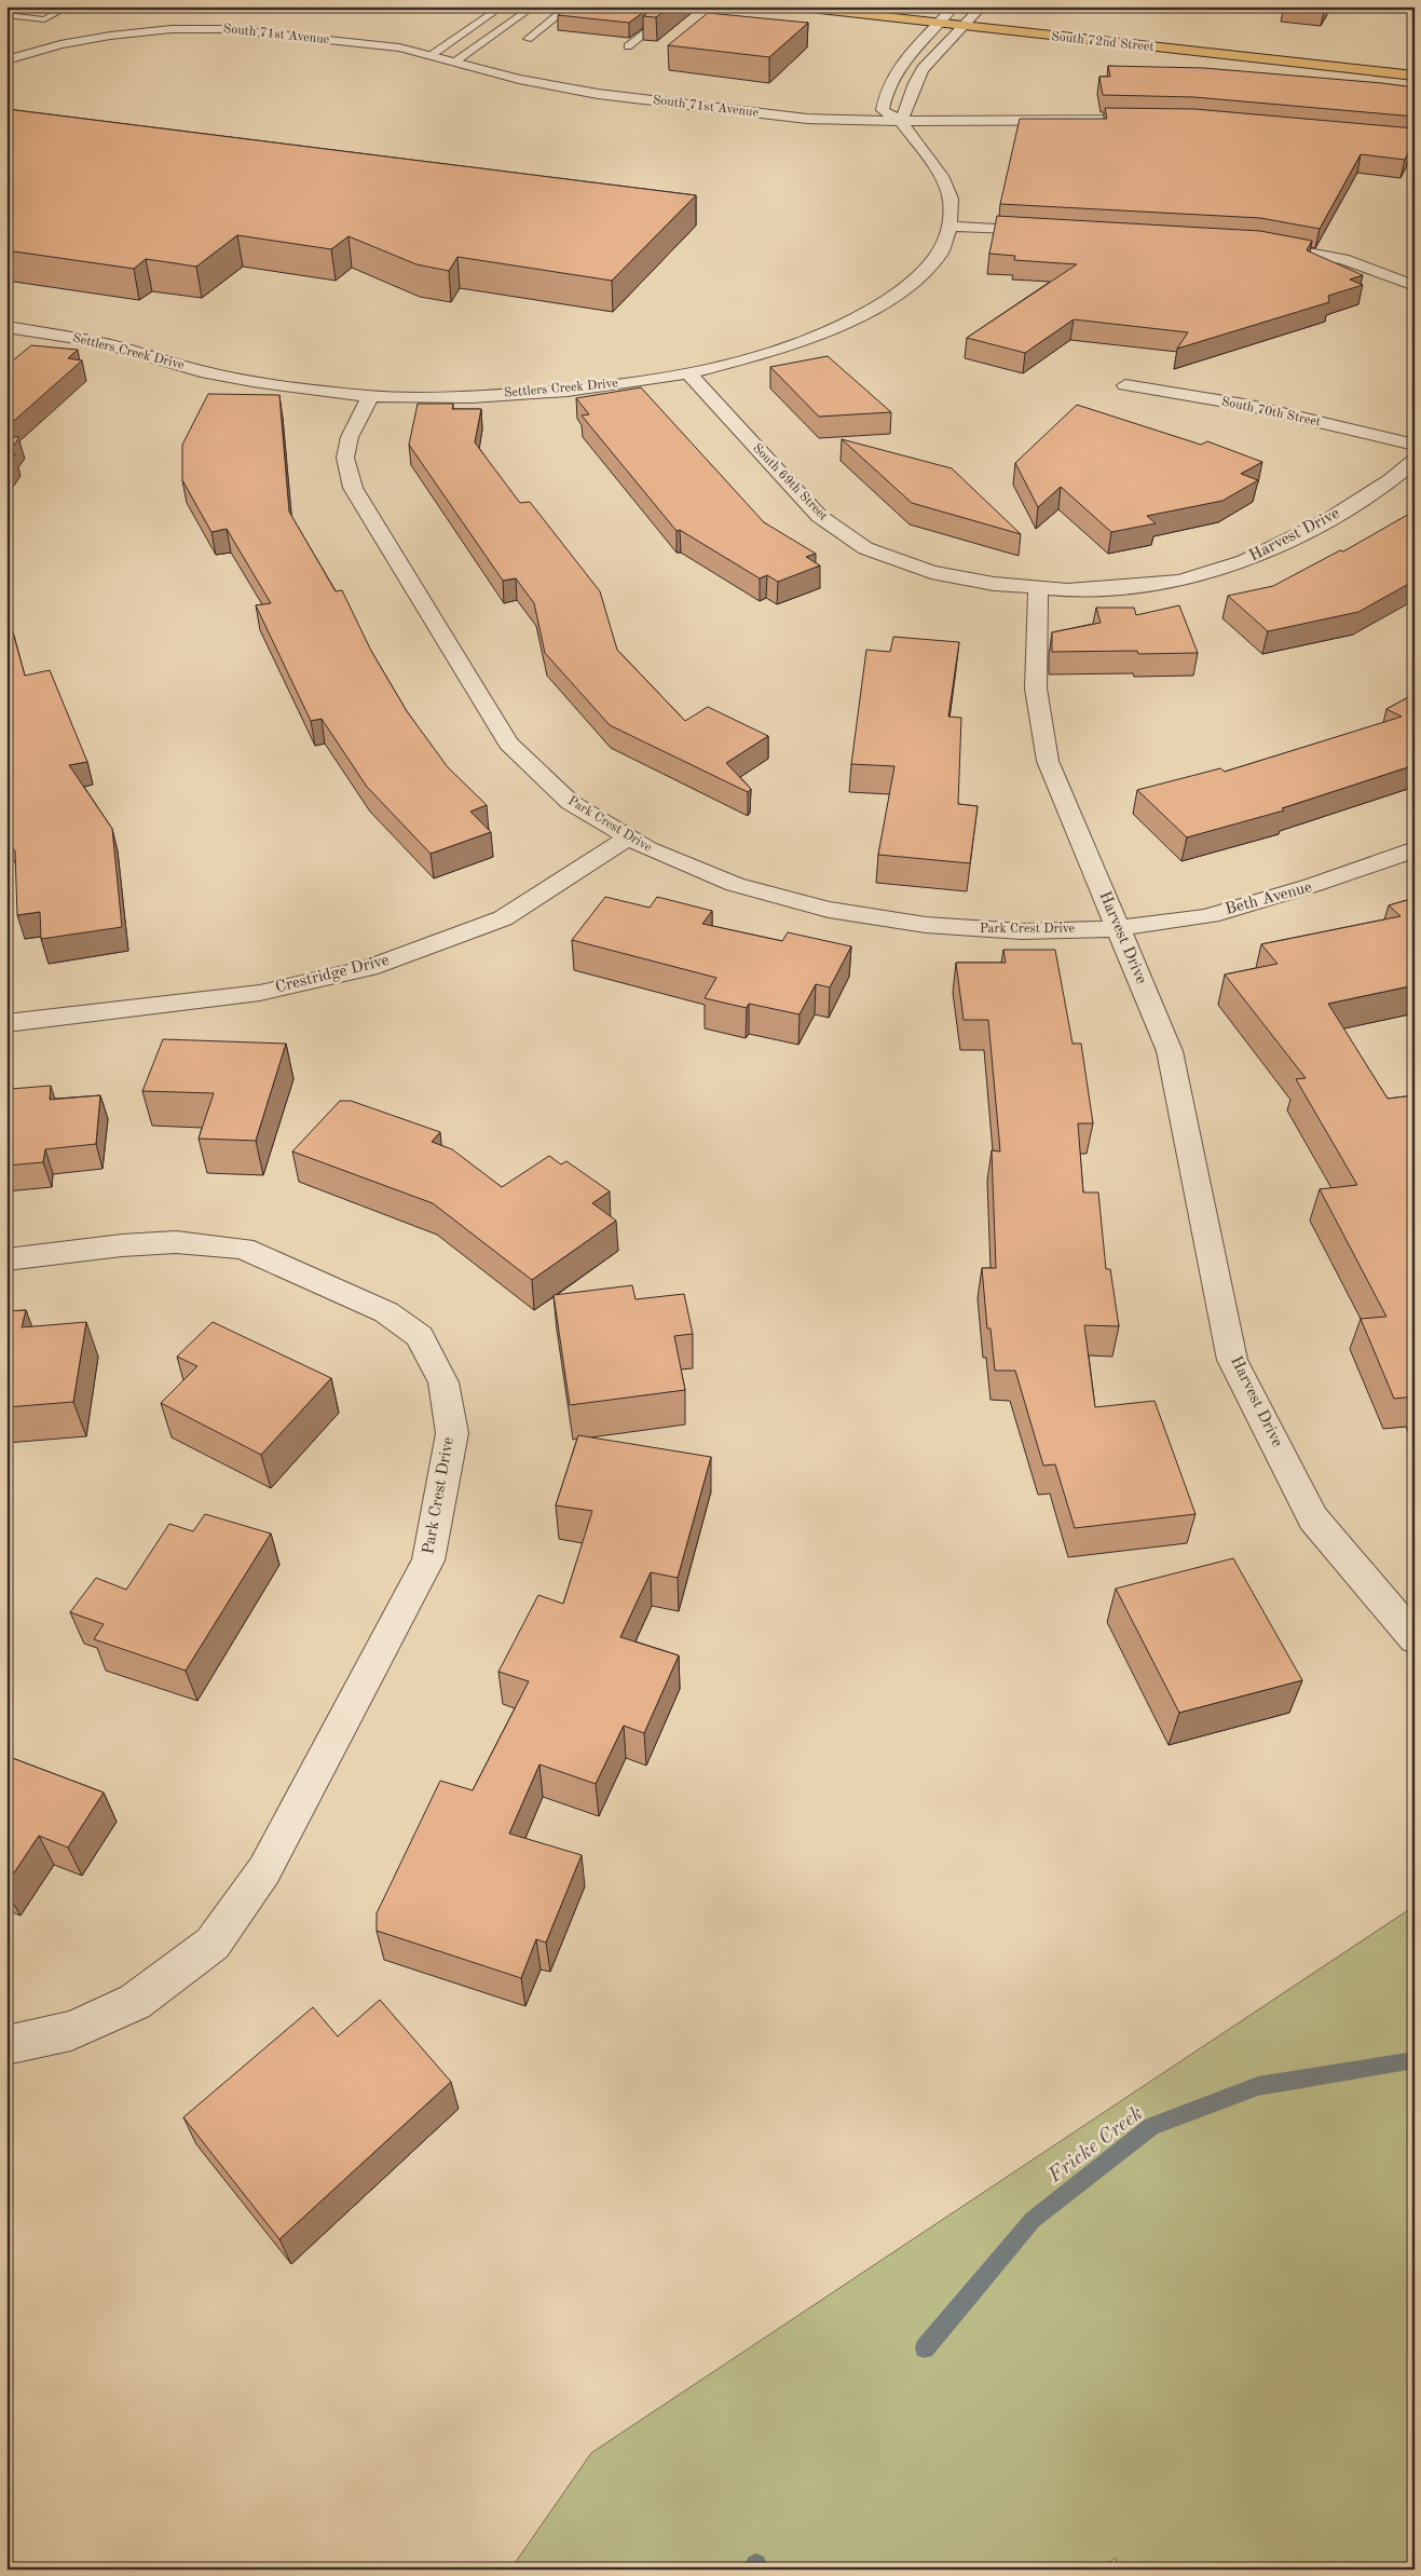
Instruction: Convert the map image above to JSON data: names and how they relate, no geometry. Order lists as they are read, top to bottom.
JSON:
{
  "streets": {
    "main road": ["South 72nd Street"],
    "street": [
      "South 71st Avenue",
      "Settlers Creek Drive",
      "South 70th Street",
      "South 69th Street",
      "Harvest Drive",
      "Park Crest Drive",
      "Beth Avenue",
      "Crestridge Drive"
    ]
  },
  "crossings": [
    ["South 71st Avenue", "Settlers Creek Drive"],
    ["South 72nd Street", "Settlers Creek Drive"],
    ["Settlers Creek Drive", "South 69th Street"],
    ["Settlers Creek Drive", "Park Crest Drive"],
    ["South 69th Street", "Harvest Drive"],
    ["Harvest Drive", "Park Crest Drive"],
    ["Harvest Drive", "Beth Avenue"],
    ["Park Crest Drive", "Beth Avenue"],
    ["Park Crest Drive", "Crestridge Drive"]
  ],
  "water": ["Fricke Creek"]
}
